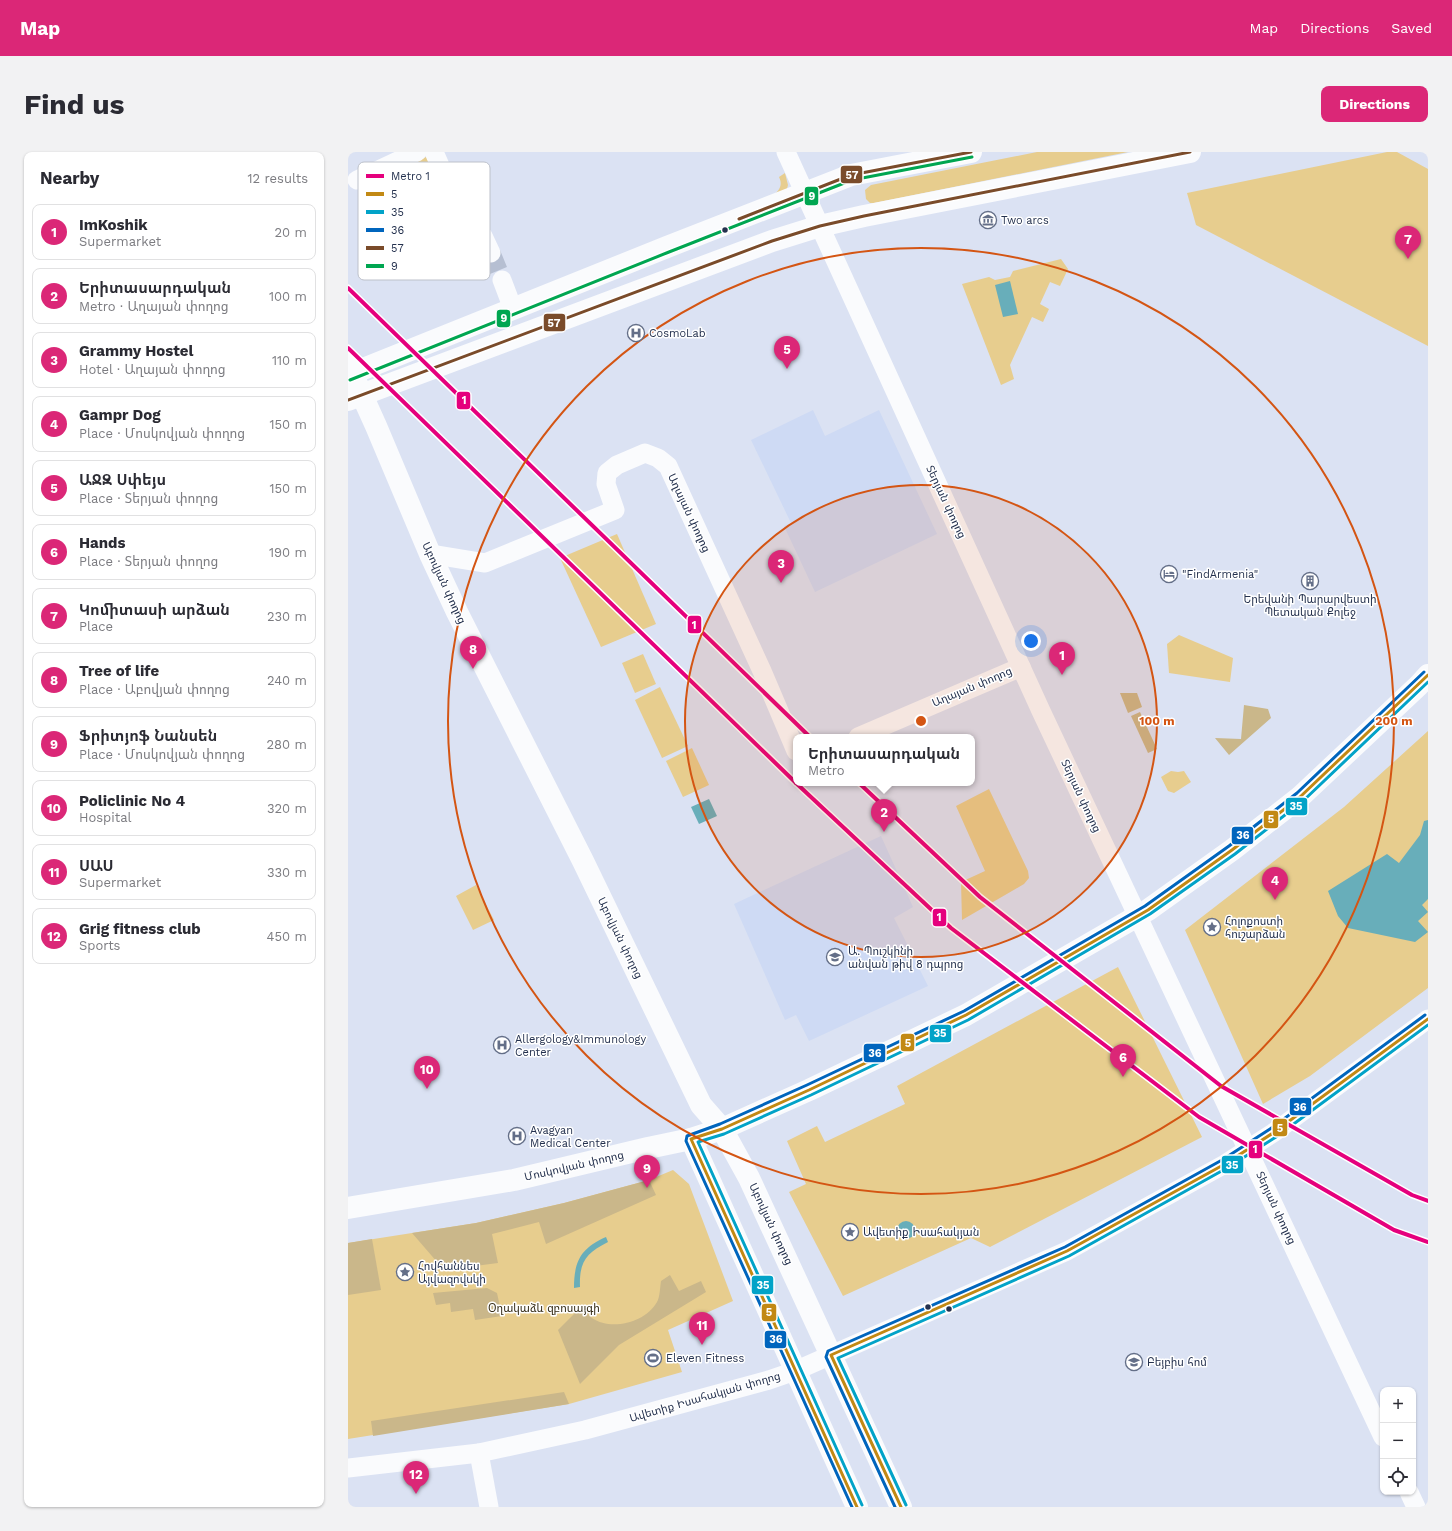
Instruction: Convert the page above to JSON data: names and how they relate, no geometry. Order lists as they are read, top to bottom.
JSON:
{
  "streets": {
    "main road": ["Աբովյան փողոց", "Մոսկովյան փողոց"],
    "street": ["Տերյան փողոց", "Աղայան փողոց", "Ավետիք Իսահակյան փողոց"]
  },
  "crossings": [
    ["Տերյան փողոց", "Աղայան փողոց"],
    ["Տերյան փողոց", "Մոսկովյան փողոց"],
    ["Տերյան փողոց", "Ավետիք Իսահակյան փողոց"],
    ["Աղայան փողոց", "Աբովյան փողոց"],
    ["Աբովյան փողոց", "Մոսկովյան փողոց"],
    ["Աբովյան փողոց", "Ավետիք Իսահակյան փողոց"]
  ],
  "parks": ["Օղակաձև զբոսայգի"],
  "places": {
    "museum": ["Two arcs"],
    "hospital": ["CosmoLab", "Allergology&Immunology Center", "Avagyan Medical Center"],
    "hotel": ["\"FindArmenia\""],
    "building": ["Երեվանի Պարարվեստի Պետական Քոլեջ"],
    "place": ["Հոլոքոստի հուշարձան", "Ավետիք Իսահակյան", "Հովհաննես Այվազովսկի"],
    "school or university": ["Ա. Պուշկինի անվան թիվ 8 դպրոց", "Բեյբիս հոմ"],
    "sports": ["Eleven Fitness"]
  },
  "lines": [
    "transit line 57",
    "transit line 9",
    "metro line 1",
    "transit line 36",
    "transit line 5",
    "transit line 35"
  ],
  "legend": [
    "Metro 1",
    "5",
    "35",
    "36",
    "57",
    "9"
  ],
  "page": {
    "header": "Map",
    "nav": ["Map", "Directions", "Saved"],
    "buttons": "Directions",
    "title": "Find us",
    "heading": ["Nearby", "12 results"],
    "list": [
      {
        "mark": "1",
        "name": "ImKoshik",
        "note": "Supermarket",
        "value": "20 m"
      },
      {
        "mark": "2",
        "name": "Երիտասարդական",
        "note": "Metro · Աղայան փողոց",
        "value": "100 m"
      },
      {
        "mark": "3",
        "name": "Grammy Hostel",
        "note": "Hotel · Աղայան փողոց",
        "value": "110 m"
      },
      {
        "mark": "4",
        "name": "Gampr Dog",
        "note": "Place · Մոսկովյան փողոց",
        "value": "150 m"
      },
      {
        "mark": "5",
        "name": "ԱՋԶ Սփեյս",
        "note": "Place · Տերյան փողոց",
        "value": "150 m"
      },
      {
        "mark": "6",
        "name": "Hands",
        "note": "Place · Տերյան փողոց",
        "value": "190 m"
      },
      {
        "mark": "7",
        "name": "Կոմիտասի արձան",
        "note": "Place",
        "value": "230 m"
      },
      {
        "mark": "8",
        "name": "Tree of life",
        "note": "Place · Աբովյան փողոց",
        "value": "240 m"
      },
      {
        "mark": "9",
        "name": "Ֆրիտյոֆ Նանսեն",
        "note": "Place · Մոսկովյան փողոց",
        "value": "280 m"
      },
      {
        "mark": "10",
        "name": "Policlinic No 4",
        "note": "Hospital",
        "value": "320 m"
      },
      {
        "mark": "11",
        "name": "ՍԱՍ",
        "note": "Supermarket",
        "value": "330 m"
      },
      {
        "mark": "12",
        "name": "Grig fitness club",
        "note": "Sports",
        "value": "450 m"
      }
    ],
    "pins": [
      "7",
      "5",
      "3",
      "8",
      "1",
      "2",
      "4",
      "6",
      "10",
      "9",
      "11",
      "12"
    ],
    "popup": ["Երիտասարդական", "Metro"],
    "map_buttons": ["+", "−"]
  },
  "rings": ["100 m", "200 m"]
}
